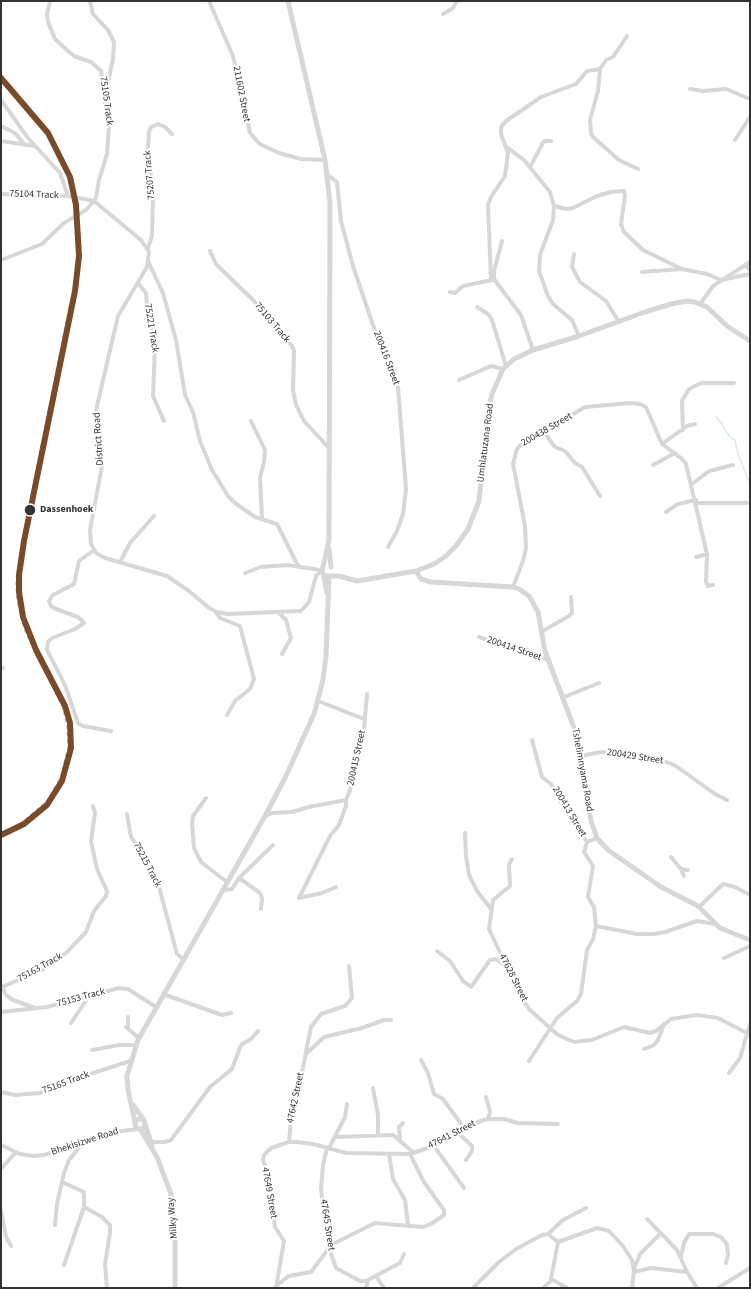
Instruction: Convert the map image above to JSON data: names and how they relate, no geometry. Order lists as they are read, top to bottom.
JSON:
{
  "streets": {
    "street": [
      "211602 Street",
      "75105 Track",
      "75207 Track",
      "75104 Track",
      "75103 Track",
      "75221 Track",
      "200416 Street",
      "200438 Street",
      "District Road",
      "Umhlatuzana Road",
      "200414 Street",
      "200429 Street",
      "200415 Street",
      "Tshelimnyama Road",
      "200413 Street",
      "75215 Track",
      "75163 Track",
      "47628 Street",
      "75153 Track",
      "75165 Track",
      "47642 Street",
      "47641 Street",
      "Bhekisizwe Road",
      "47649 Street",
      "Milky Way",
      "47645 Street"
    ]
  },
  "crossings": [
    ["75207 Track", "District Road"],
    ["75221 Track", "District Road"],
    ["200438 Street", "Tshelimnyama Road"],
    ["Umhlatuzana Road", "Milky Way"],
    ["200414 Street", "Tshelimnyama Road"],
    ["200429 Street", "Tshelimnyama Road"],
    ["75215 Track", "Milky Way"],
    ["75163 Track", "75153 Track"],
    ["75153 Track", "Milky Way"],
    ["75165 Track", "Milky Way"],
    ["47642 Street", "47649 Street"],
    ["47641 Street", "47649 Street"],
    ["Bhekisizwe Road", "Milky Way"],
    ["47649 Street", "47645 Street"]
  ],
  "places": ["Dassenhoek"]
}
